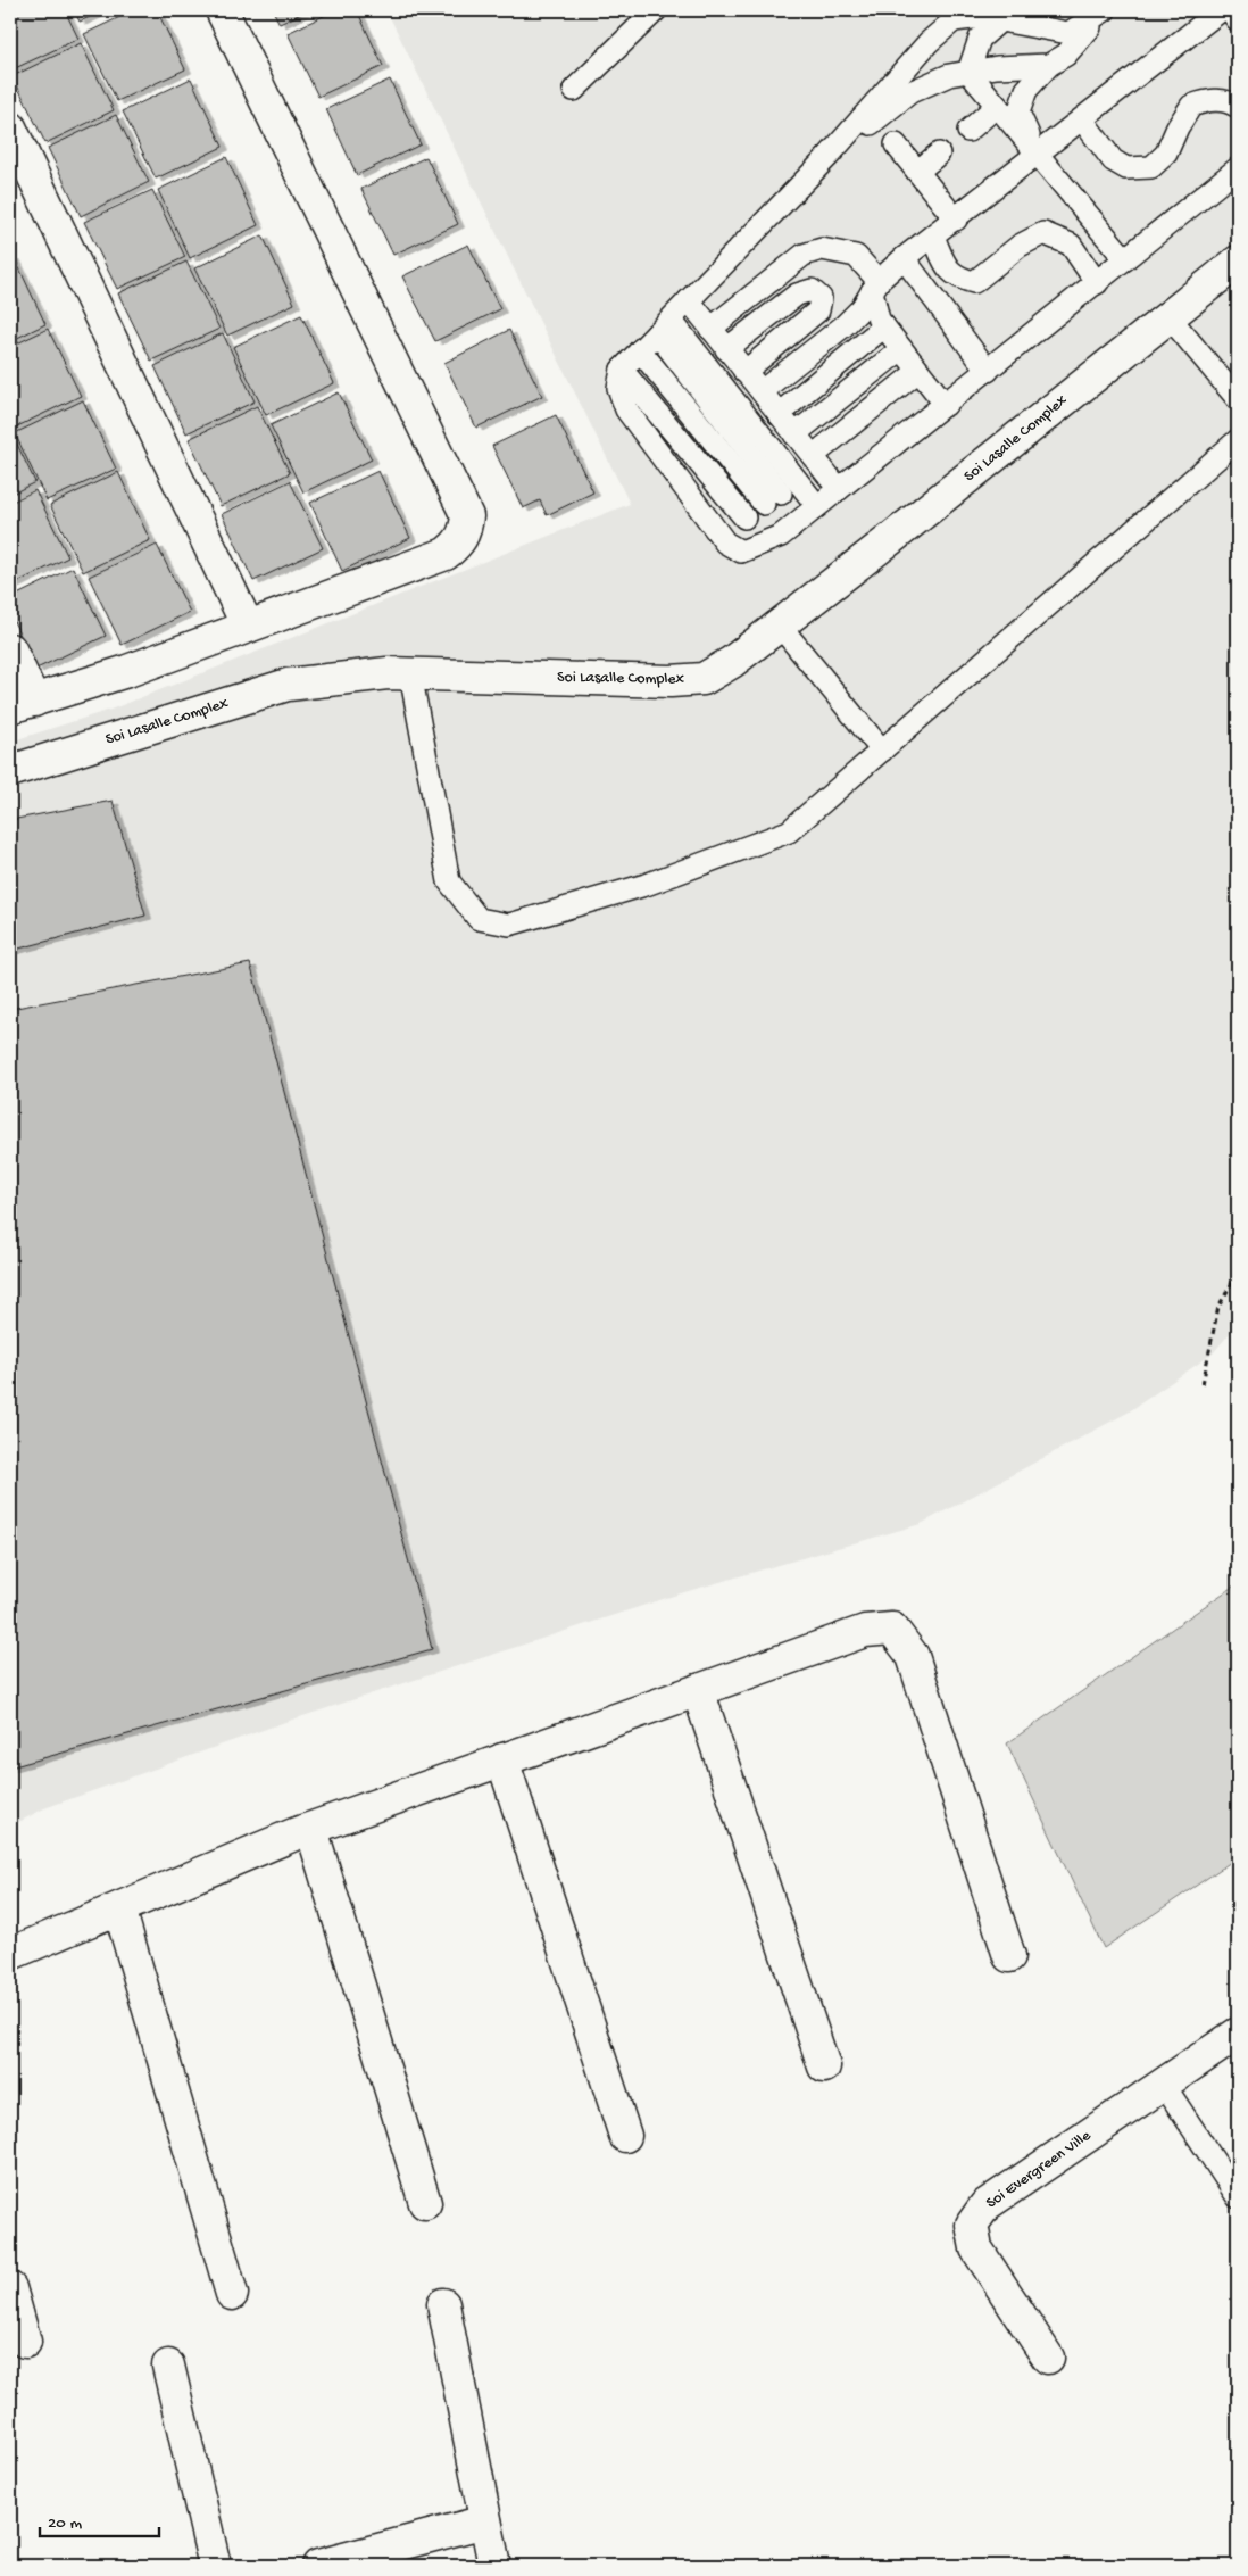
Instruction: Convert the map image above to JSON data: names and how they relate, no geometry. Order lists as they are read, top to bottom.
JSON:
{
  "streets": {
    "street": ["Soi Lasalle Complex", "Soi Evergreen Ville"]
  },
  "scale_bar": "20 m"
}
